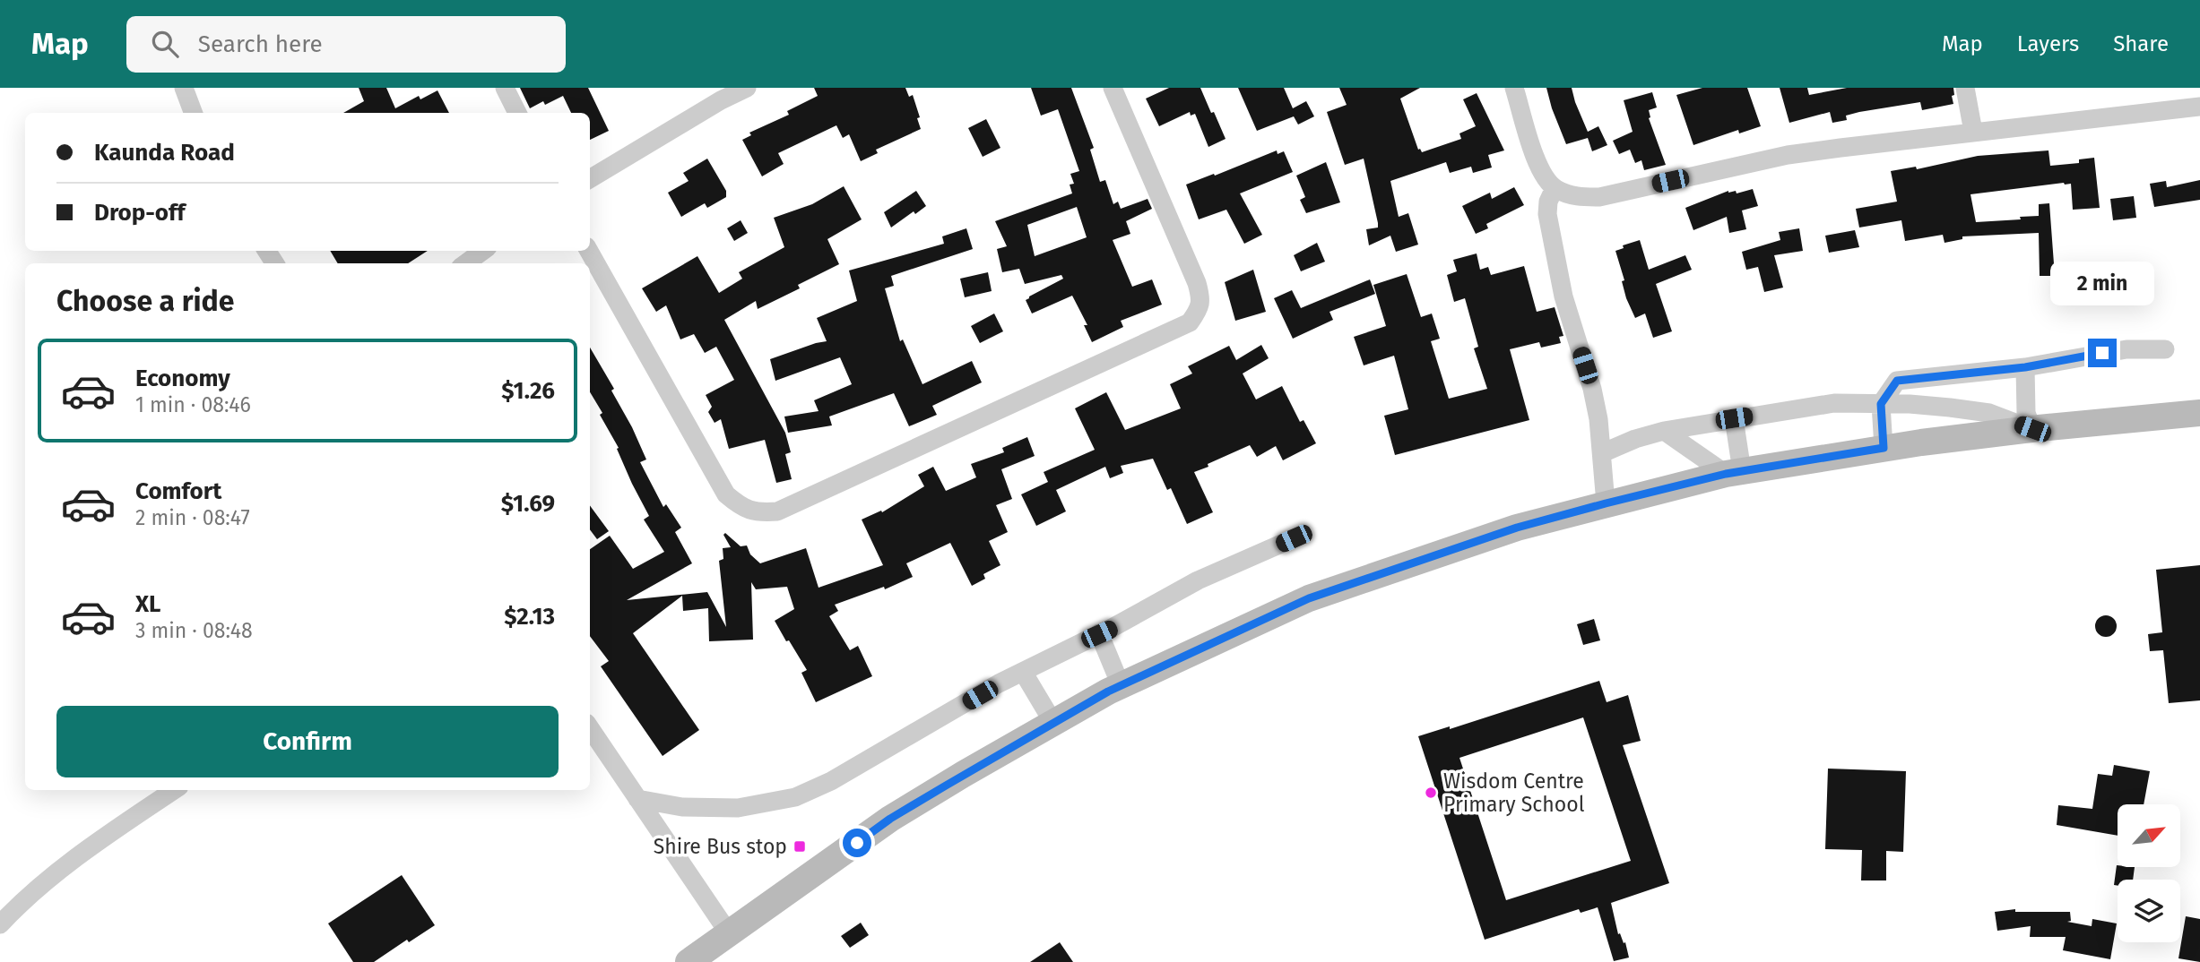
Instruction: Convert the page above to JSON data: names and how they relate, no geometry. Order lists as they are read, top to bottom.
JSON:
{
  "places": {
    "other": ["Wisdom Centre Primary School"],
    "transit": ["Shire Bus stop"]
  },
  "north": "top right",
  "page": {
    "header": "Map",
    "search": "Search here",
    "nav": ["Map", "Layers", "Share"],
    "banner": ["Kaunda Road", "Drop-off"],
    "bubble": "2 min",
    "heading": "Choose a ride",
    "list": [
      {
        "name": "Economy",
        "note": "1 min · 08:46",
        "value": "$1.26"
      },
      {
        "name": "Comfort",
        "note": "2 min · 08:47",
        "value": "$1.69"
      },
      {
        "name": "XL",
        "note": "3 min · 08:48",
        "value": "$2.13"
      }
    ],
    "buttons": "Confirm"
  }
}
